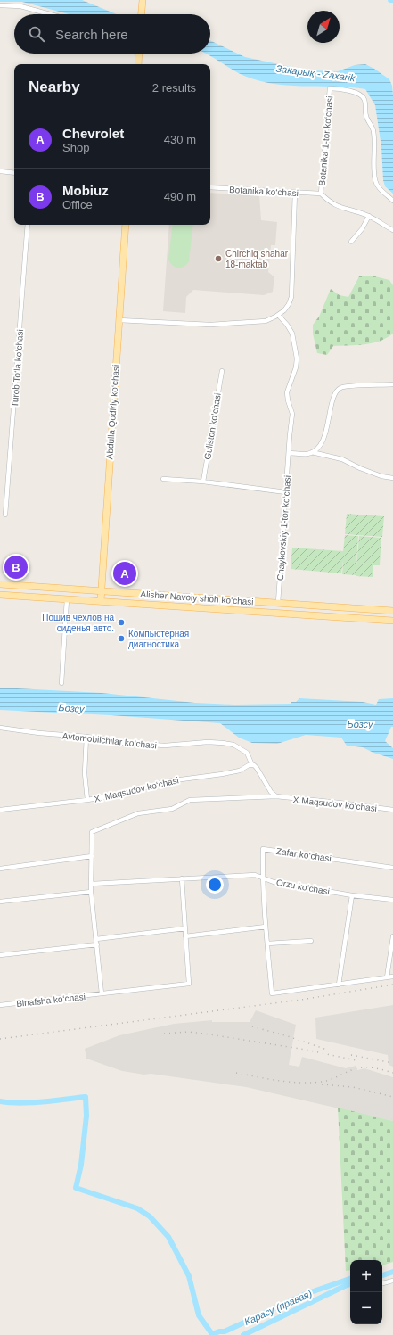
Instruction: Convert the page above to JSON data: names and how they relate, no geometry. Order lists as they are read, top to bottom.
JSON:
{
  "streets": {
    "main road": ["Abdulla Qodiriy ko‘chasi", "Alisher Navoiy shoh koʻchasi"],
    "street": [
      "Botanika 1-tor ko‘chasi",
      "Botanika ko‘chasi",
      "Turob To‘la ko‘chasi",
      "Guliston ko‘chasi",
      "Chaykovskiy 1-tor ko‘chasi",
      "Avtomobilchilar ko‘chasi",
      "X. Maqsudov ko‘chasi",
      "X.Maqsudov ko‘chasi",
      "Zafar ko‘chasi",
      "Orzu ko‘chasi",
      "Binafsha ko‘chasi"
    ]
  },
  "crossings": [
    ["Botanika 1-tor ko‘chasi", "Botanika ko‘chasi"],
    ["Abdulla Qodiriy ko‘chasi", "Alisher Navoiy shoh koʻchasi"],
    ["Chaykovskiy 1-tor ko‘chasi", "Alisher Navoiy shoh koʻchasi"],
    ["Avtomobilchilar ko‘chasi", "X. Maqsudov ko‘chasi"],
    ["Zafar ko‘chasi", "Orzu ko‘chasi"]
  ],
  "water": ["Закарық - Zaxarik", "Бозсу", "Карасу (правая)"],
  "places": ["Chirchiq shahar 18-maktab", "Пошив чехлов на сиденья авто.", "Компьютерная диагностика"],
  "north": "top right",
  "page": {
    "search": "Search here",
    "heading": ["Nearby", "2 results"],
    "list": [
      {
        "mark": "A",
        "name": "Chevrolet",
        "note": "Shop",
        "value": "430 m"
      },
      {
        "mark": "B",
        "name": "Mobiuz",
        "note": "Office",
        "value": "490 m"
      }
    ],
    "pins": ["B", "A"],
    "map_buttons": ["+", "−"]
  }
}
